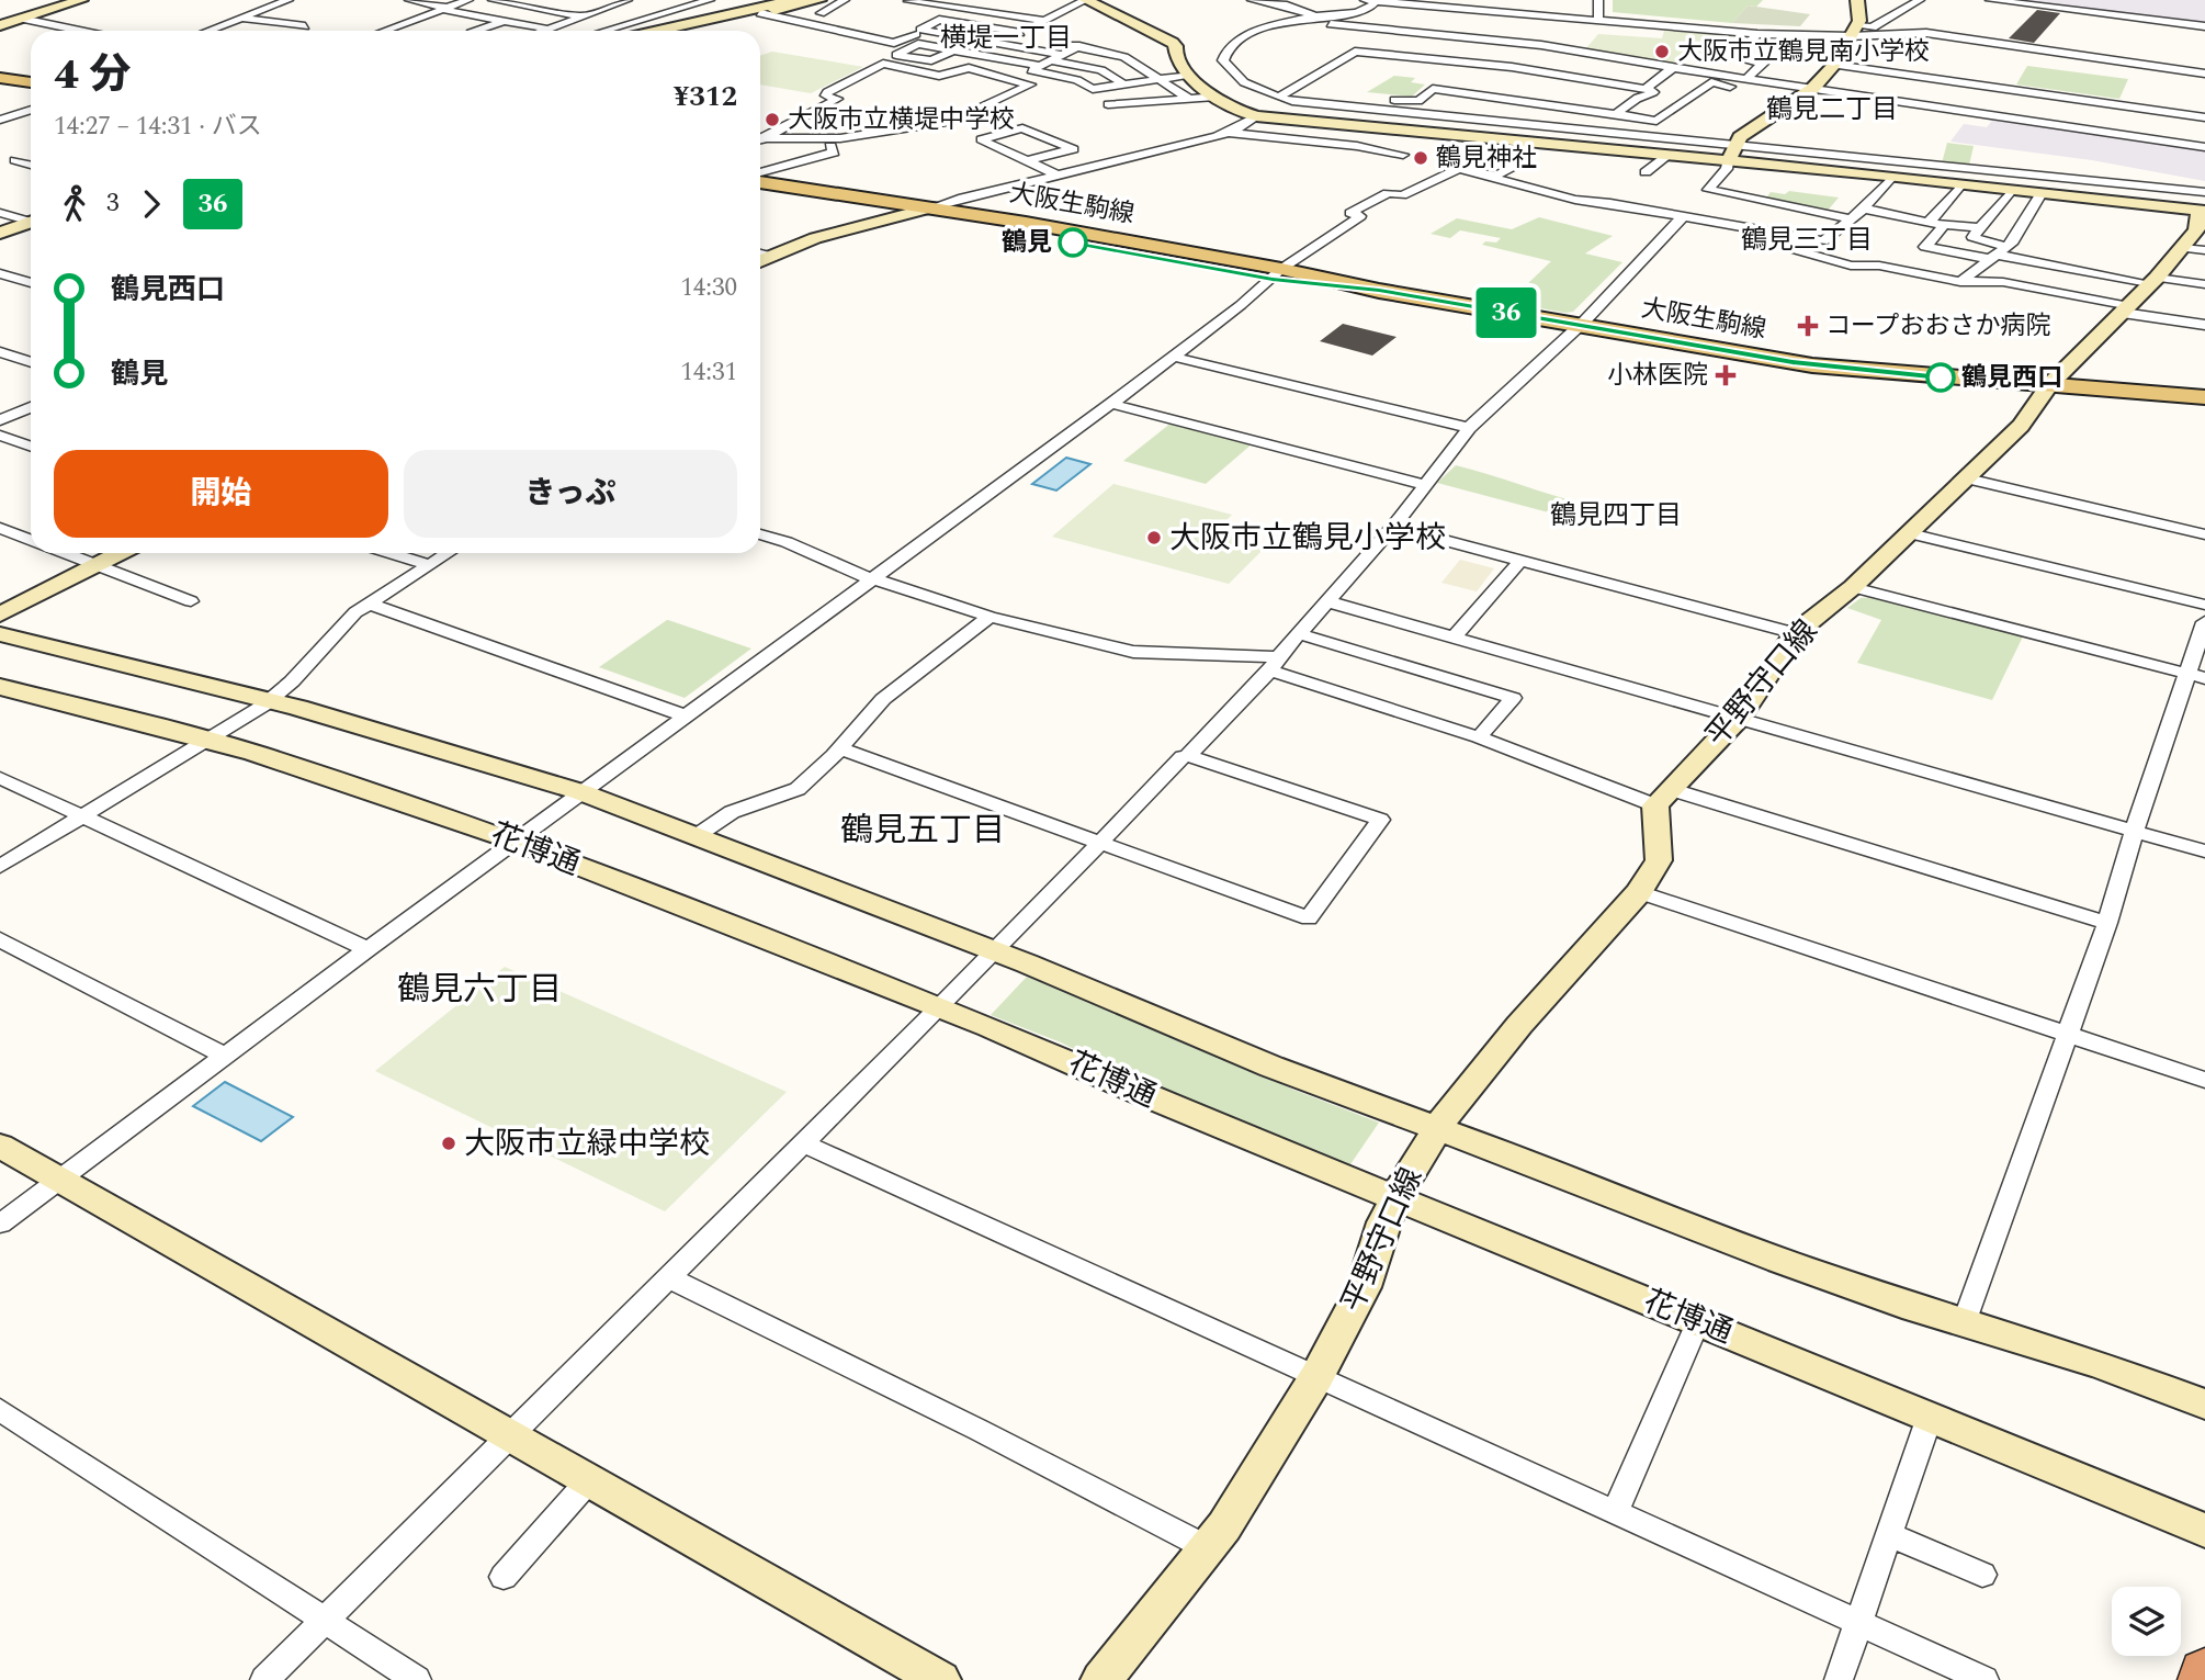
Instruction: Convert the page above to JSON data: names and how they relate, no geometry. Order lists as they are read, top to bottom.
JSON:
{
  "streets": {
    "main road": ["大阪生駒線"],
    "street": ["平野守口線", "花博通"]
  },
  "crossings": [
    ["大阪生駒線", "平野守口線"],
    ["平野守口線", "花博通"]
  ],
  "districts": [
    "横堤一丁目",
    "鶴見二丁目",
    "鶴見三丁目",
    "鶴見四丁目",
    "鶴見五丁目",
    "鶴見六丁目"
  ],
  "places": {
    "other": [
      "大阪市立鶴見南小学校",
      "大阪市立横堤中学校",
      "鶴見神社",
      "鶴見",
      "鶴見西口",
      "大阪市立鶴見小学校",
      "大阪市立緑中学校"
    ],
    "health": ["コープおおさか病院", "小林医院"]
  },
  "lines": ["bus line 36"],
  "page": {
    "on_map": "36",
    "heading": ["4 分", "14:27 – 14:31 · バス", "¥312"],
    "legs": ["3", "36"],
    "list": [
      {
        "name": "鶴見西口",
        "value": "14:30"
      },
      {
        "name": "鶴見",
        "value": "14:31"
      }
    ],
    "buttons": ["開始", "きっぷ"]
  }
}
